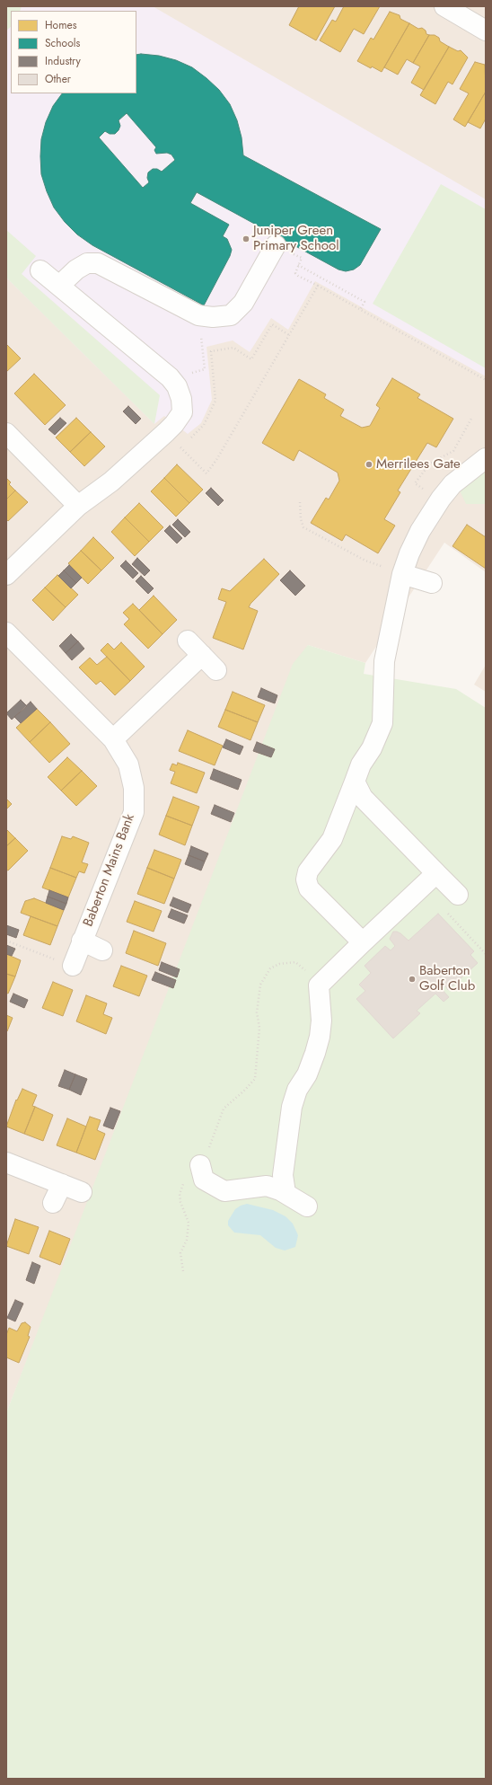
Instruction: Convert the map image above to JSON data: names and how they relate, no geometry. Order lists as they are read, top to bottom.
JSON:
{
  "streets": {
    "street": ["Baberton Mains Bank"]
  },
  "places": ["Juniper Green Primary School", "Merrilees Gate", "Baberton Golf Club"],
  "legend": [
    "Homes",
    "Schools",
    "Industry",
    "Other"
  ]
}
